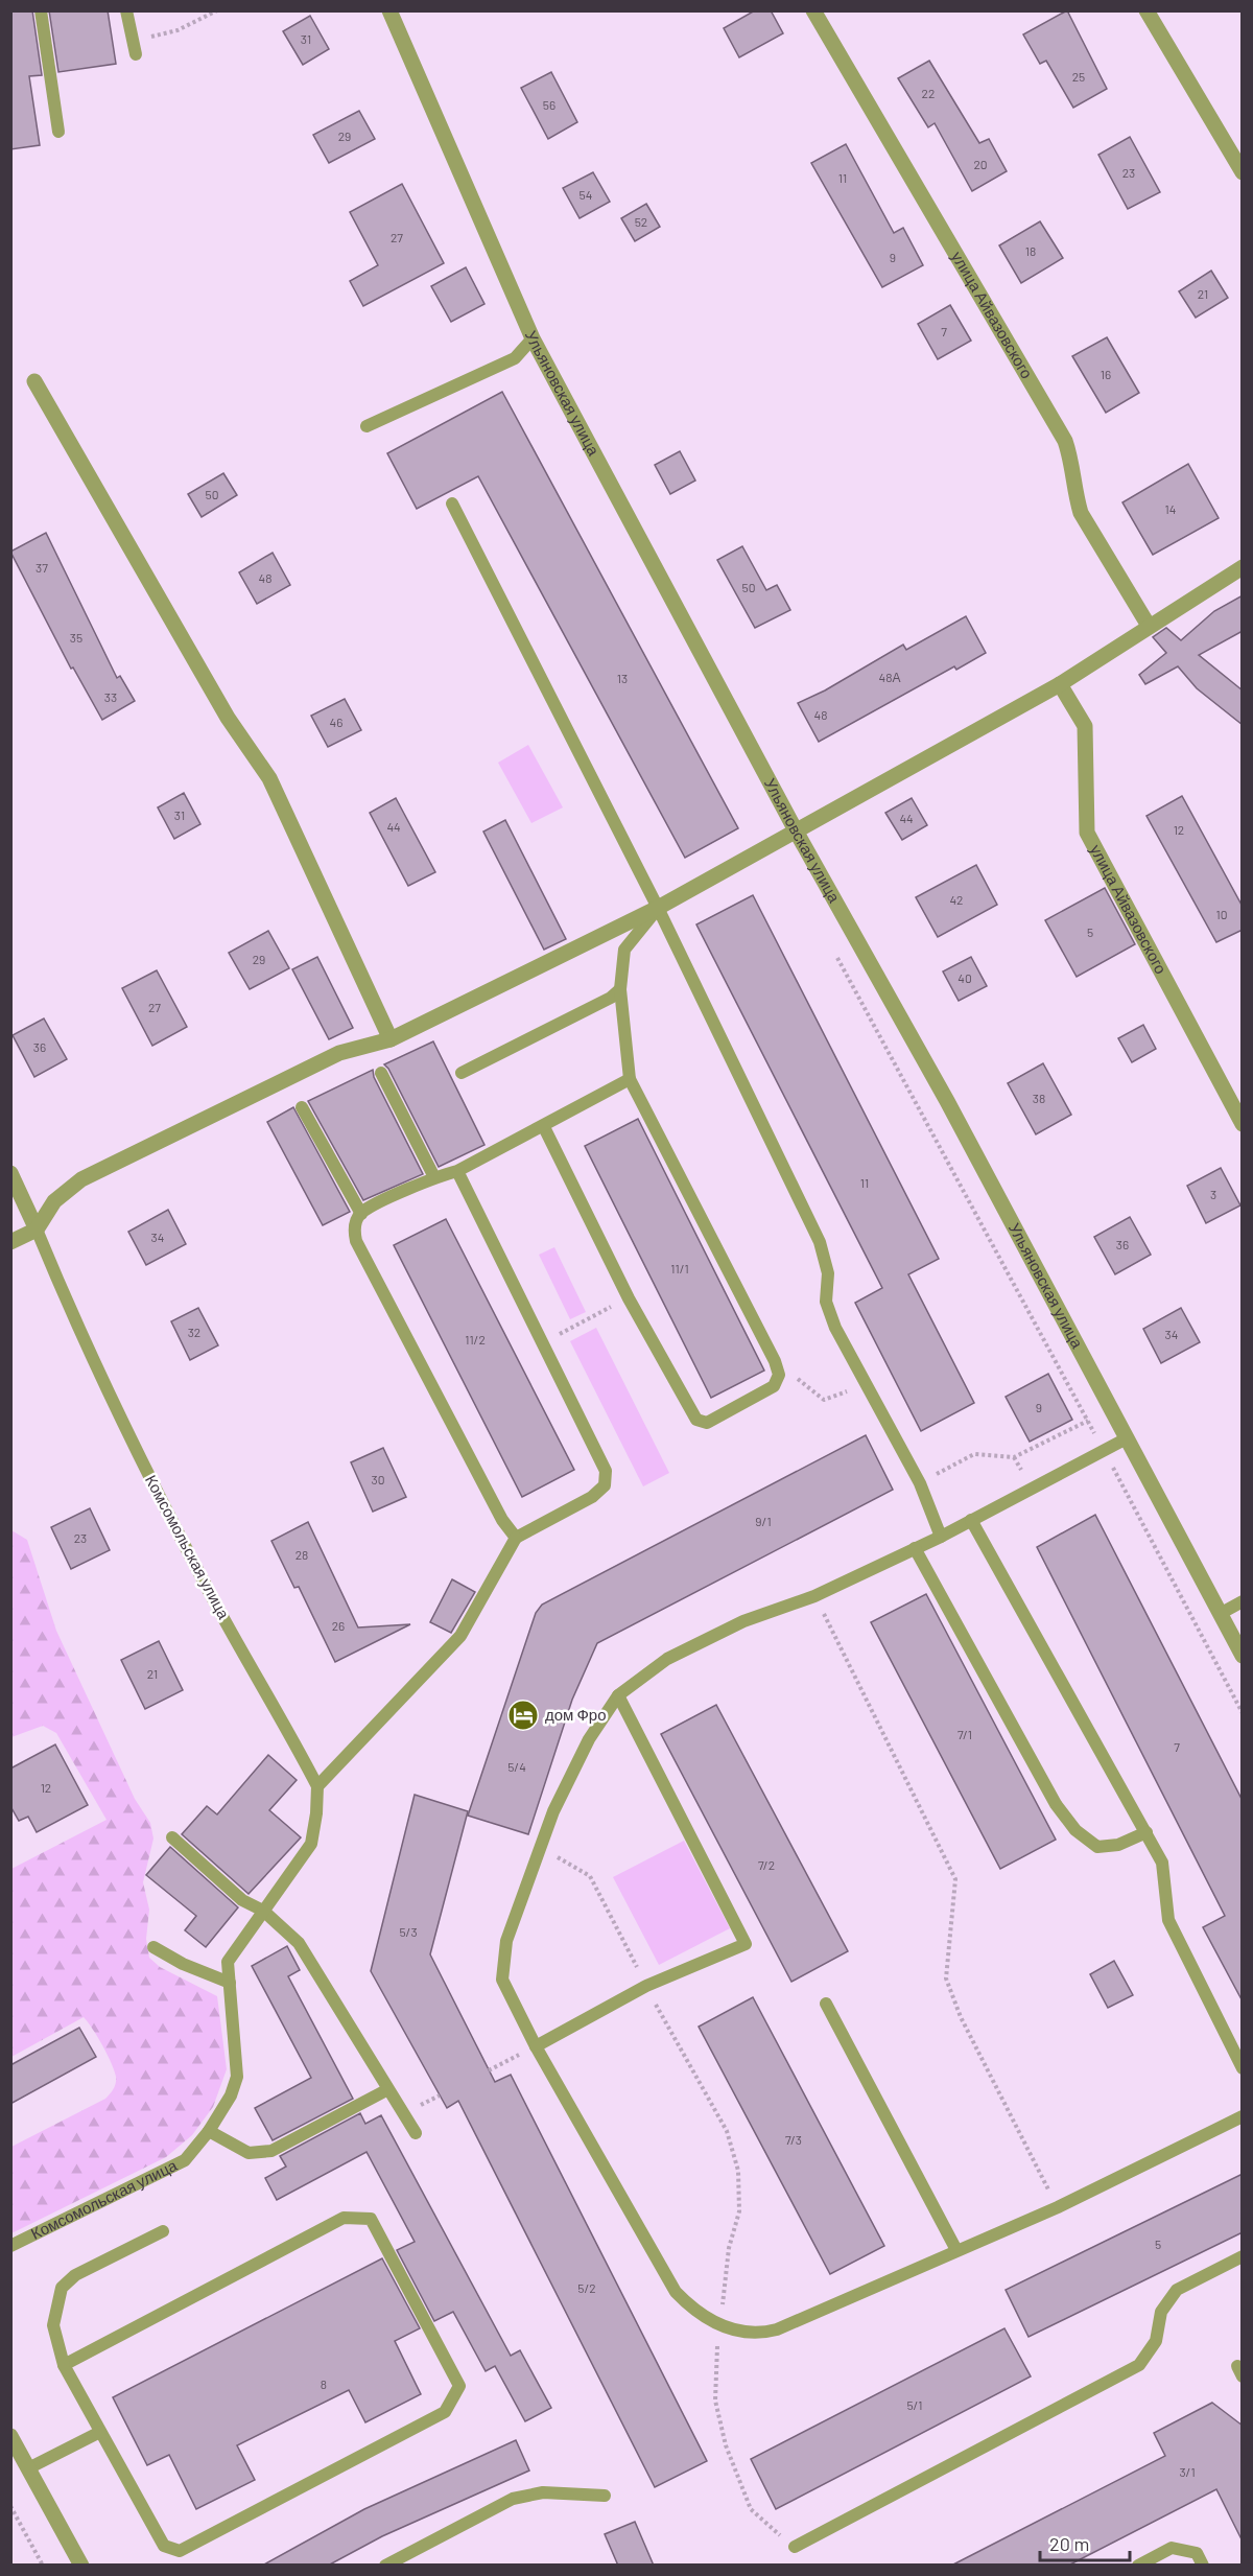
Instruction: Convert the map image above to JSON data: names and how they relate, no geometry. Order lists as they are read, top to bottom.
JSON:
{
  "streets": {
    "street": ["улица Айвазовского", "Ульяновская улица", "Комсомольская улица"]
  },
  "places": {
    "hotel": ["дом Фро"]
  },
  "house_numbers": [
    "31",
    "25",
    "22",
    "56",
    "29",
    "20",
    "23",
    "11",
    "54",
    "52",
    "27",
    "18",
    "9",
    "21",
    "7",
    "16",
    "50",
    "14",
    "37",
    "48",
    "50",
    "35",
    "48А",
    "13",
    "33",
    "48",
    "46",
    "31",
    "44",
    "44",
    "12",
    "42",
    "10",
    "5",
    "29",
    "40",
    "27",
    "36",
    "38",
    "11",
    "3",
    "34",
    "36",
    "11/1",
    "32",
    "34",
    "11/2",
    "9",
    "30",
    "9/1",
    "23",
    "28",
    "26",
    "21",
    "7/1",
    "7",
    "5/4",
    "12",
    "7/2",
    "5/3",
    "7/3",
    "5",
    "5/2",
    "8",
    "5/1",
    "3/1"
  ],
  "scale_bar": "20 m"
}
